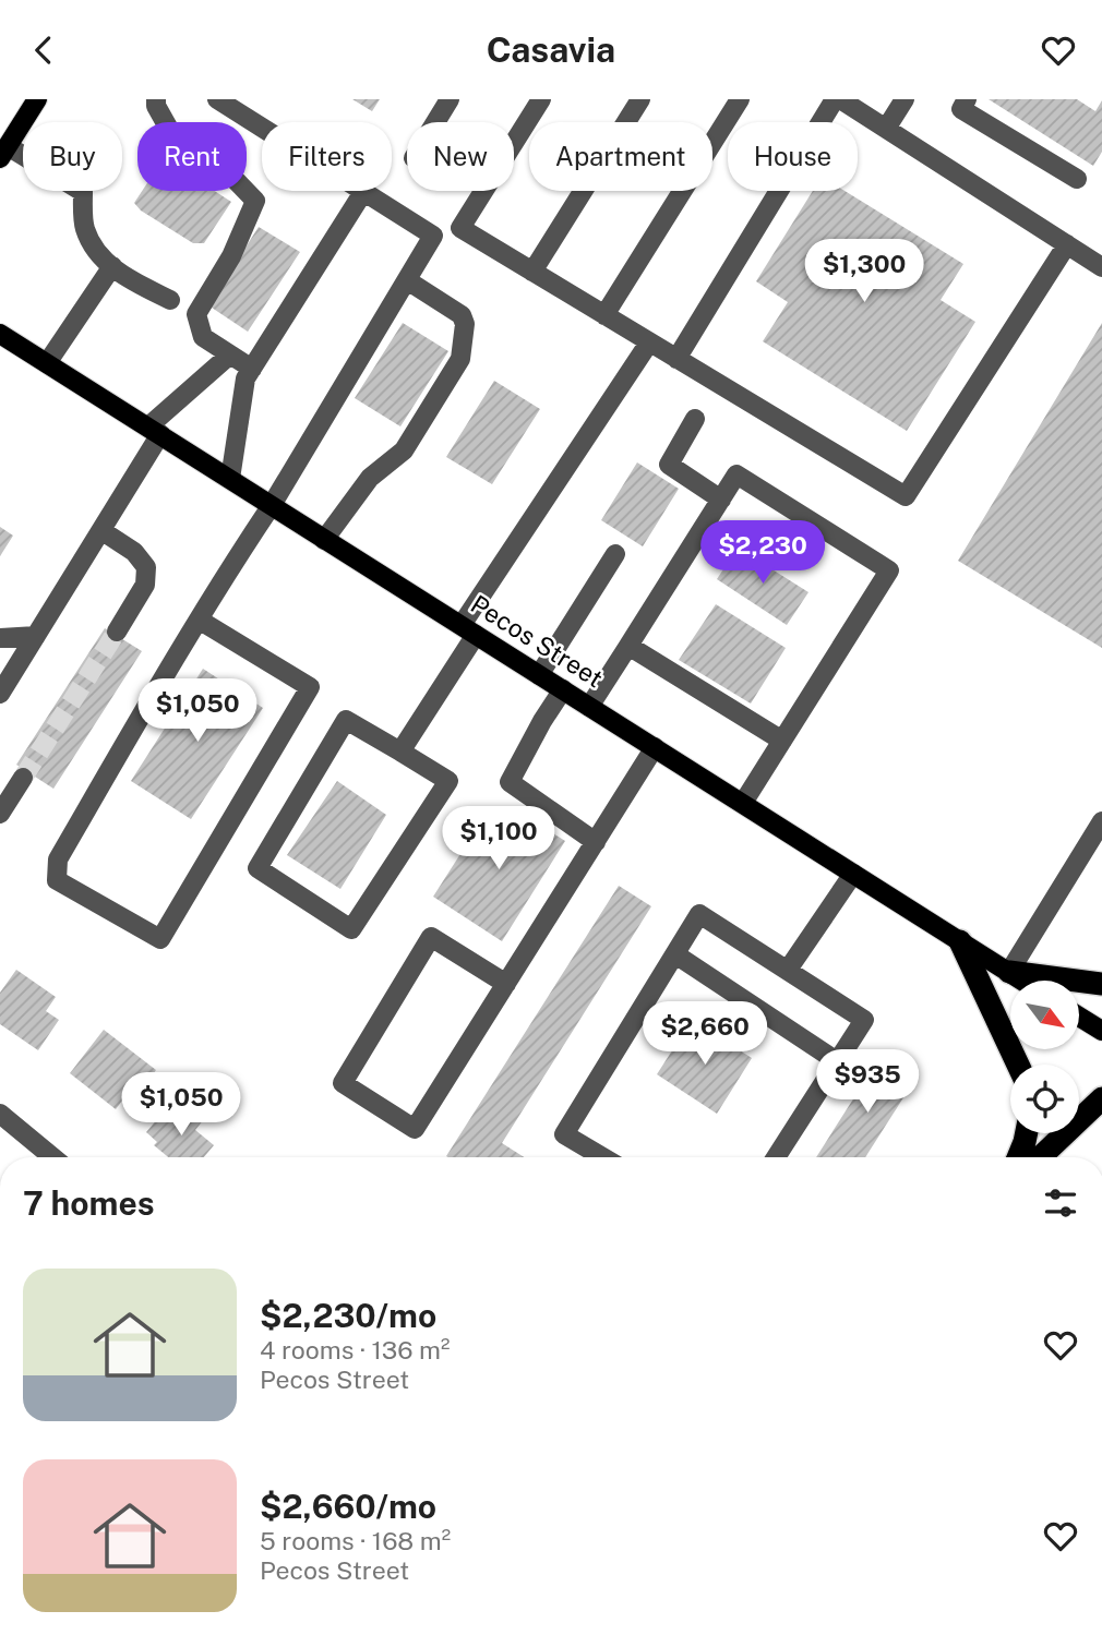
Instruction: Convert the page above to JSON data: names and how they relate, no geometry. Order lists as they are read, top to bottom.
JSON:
{
  "streets": {
    "main road": ["Pecos Street"]
  },
  "north": "bottom right",
  "page": {
    "header": "Casavia",
    "chip": [
      "Buy",
      "Rent",
      "Filters",
      "New",
      "Apartment",
      "House"
    ],
    "price": [
      "$1,300",
      "$2,230",
      "$1,050",
      "$1,100",
      "$2,660",
      "$935",
      "$1,050"
    ],
    "heading": "7 homes",
    "list": [
      {
        "name": "$2,230/mo",
        "note": "4 rooms · 136 m² · Pecos Street"
      },
      {
        "name": "$2,660/mo",
        "note": "5 rooms · 168 m² · Pecos Street"
      }
    ]
  }
}
